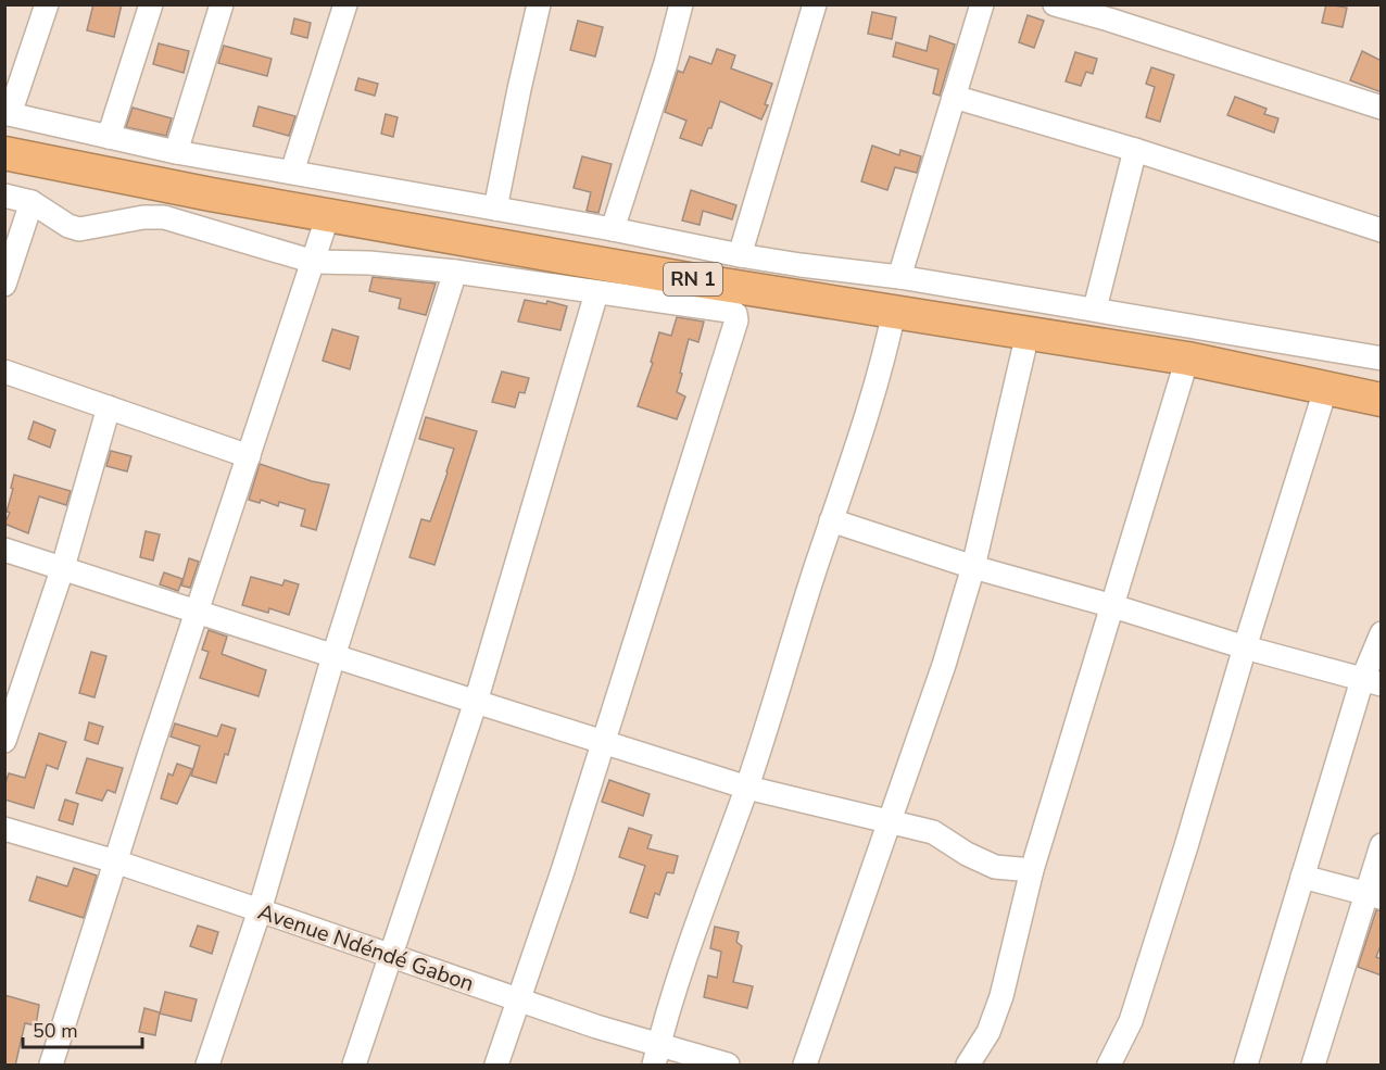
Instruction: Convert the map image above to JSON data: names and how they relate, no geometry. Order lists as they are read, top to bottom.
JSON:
{
  "streets": {
    "highway": ["RN 1"],
    "street": ["Avenue Ndéndé Gabon"]
  },
  "scale_bar": "50 m"
}
